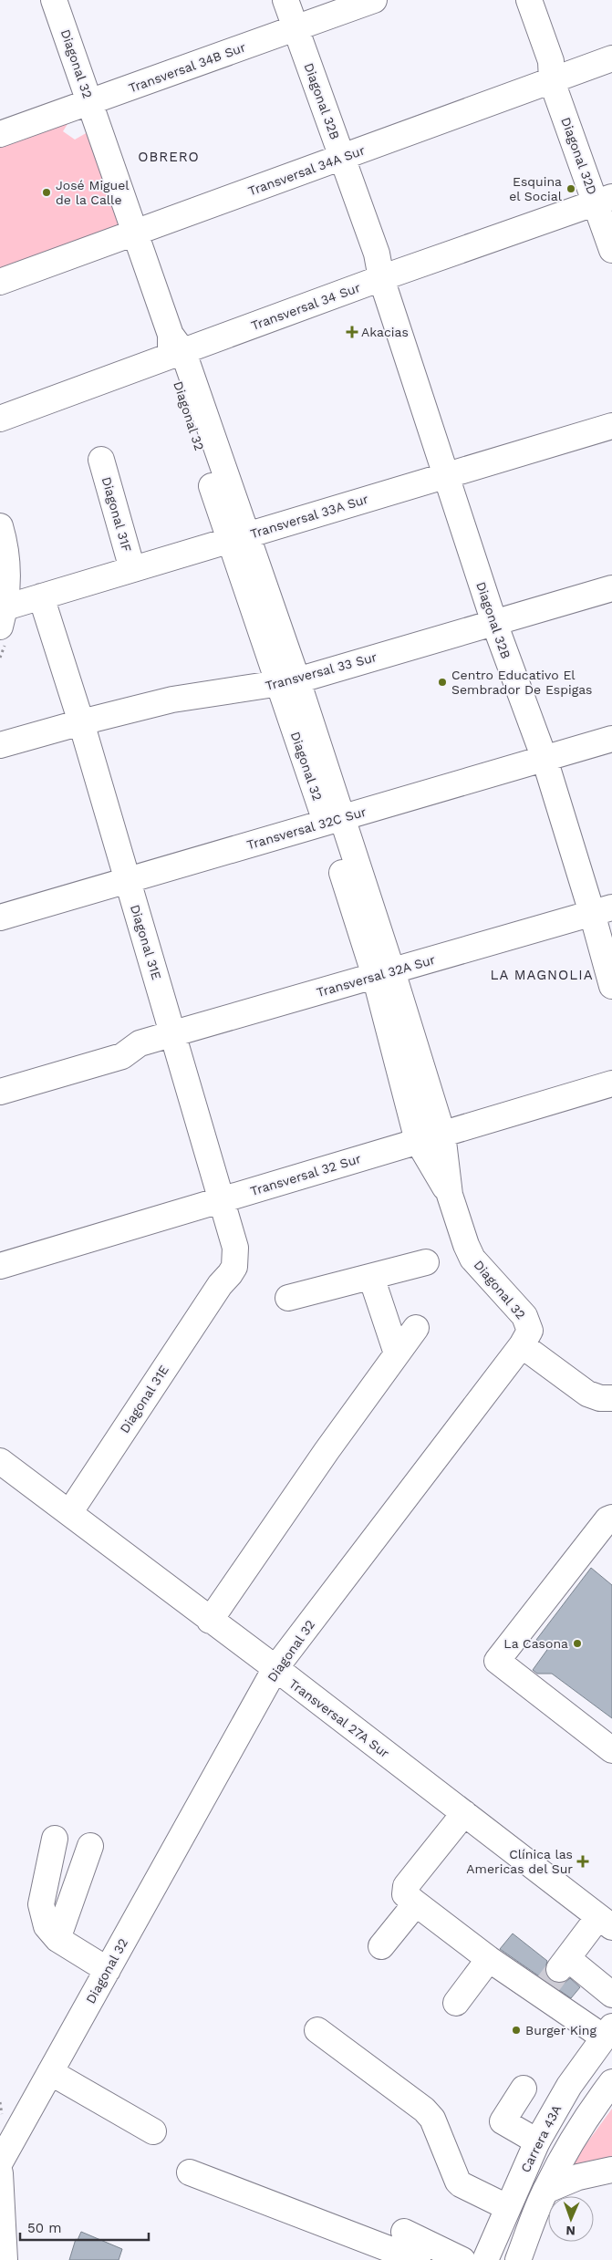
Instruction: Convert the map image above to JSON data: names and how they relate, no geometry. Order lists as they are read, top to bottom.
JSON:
{
  "streets": {
    "street": [
      "Diagonal 32",
      "Transversal 34B Sur",
      "Diagonal 32B",
      "Diagonal 32D",
      "Transversal 34A Sur",
      "Transversal 34 Sur",
      "Diagonal 31F",
      "Transversal 33A Sur",
      "Transversal 33 Sur",
      "Transversal 32C Sur",
      "Diagonal 31E",
      "Transversal 32A Sur",
      "Transversal 32 Sur",
      "Transversal 27A Sur",
      "Carrera 43A"
    ]
  },
  "crossings": [
    ["Diagonal 32", "Transversal 34B Sur"],
    ["Diagonal 32", "Transversal 34A Sur"],
    ["Diagonal 32", "Transversal 34 Sur"],
    ["Diagonal 32", "Transversal 33A Sur"],
    ["Diagonal 32", "Transversal 33 Sur"],
    ["Diagonal 32", "Transversal 32C Sur"],
    ["Diagonal 32", "Transversal 32A Sur"],
    ["Diagonal 32", "Transversal 32 Sur"],
    ["Diagonal 32", "Transversal 27A Sur"],
    ["Transversal 34B Sur", "Diagonal 32B"],
    ["Diagonal 32B", "Transversal 34A Sur"],
    ["Diagonal 32B", "Transversal 34 Sur"],
    ["Diagonal 32B", "Transversal 33A Sur"],
    ["Diagonal 32B", "Transversal 33 Sur"],
    ["Diagonal 32B", "Transversal 32C Sur"],
    ["Diagonal 32B", "Transversal 32A Sur"],
    ["Diagonal 32D", "Transversal 34A Sur"],
    ["Diagonal 32D", "Transversal 34 Sur"],
    ["Diagonal 31F", "Transversal 33A Sur"],
    ["Transversal 33A Sur", "Diagonal 31E"],
    ["Transversal 33 Sur", "Diagonal 31E"],
    ["Transversal 32C Sur", "Diagonal 31E"],
    ["Diagonal 31E", "Transversal 32A Sur"],
    ["Diagonal 31E", "Transversal 32 Sur"],
    ["Diagonal 31E", "Transversal 27A Sur"]
  ],
  "districts": ["OBRERO", "LA MAGNOLIA"],
  "places": {
    "other": [
      "Esquina el Social",
      "José Miguel de la Calle",
      "Centro Educativo El Sembrador De Espigas",
      "La Casona",
      "Burger King"
    ],
    "health": ["Akacias", "Clínica las Americas del Sur"]
  },
  "scale_bar": "50 m",
  "north": "bottom"
}
